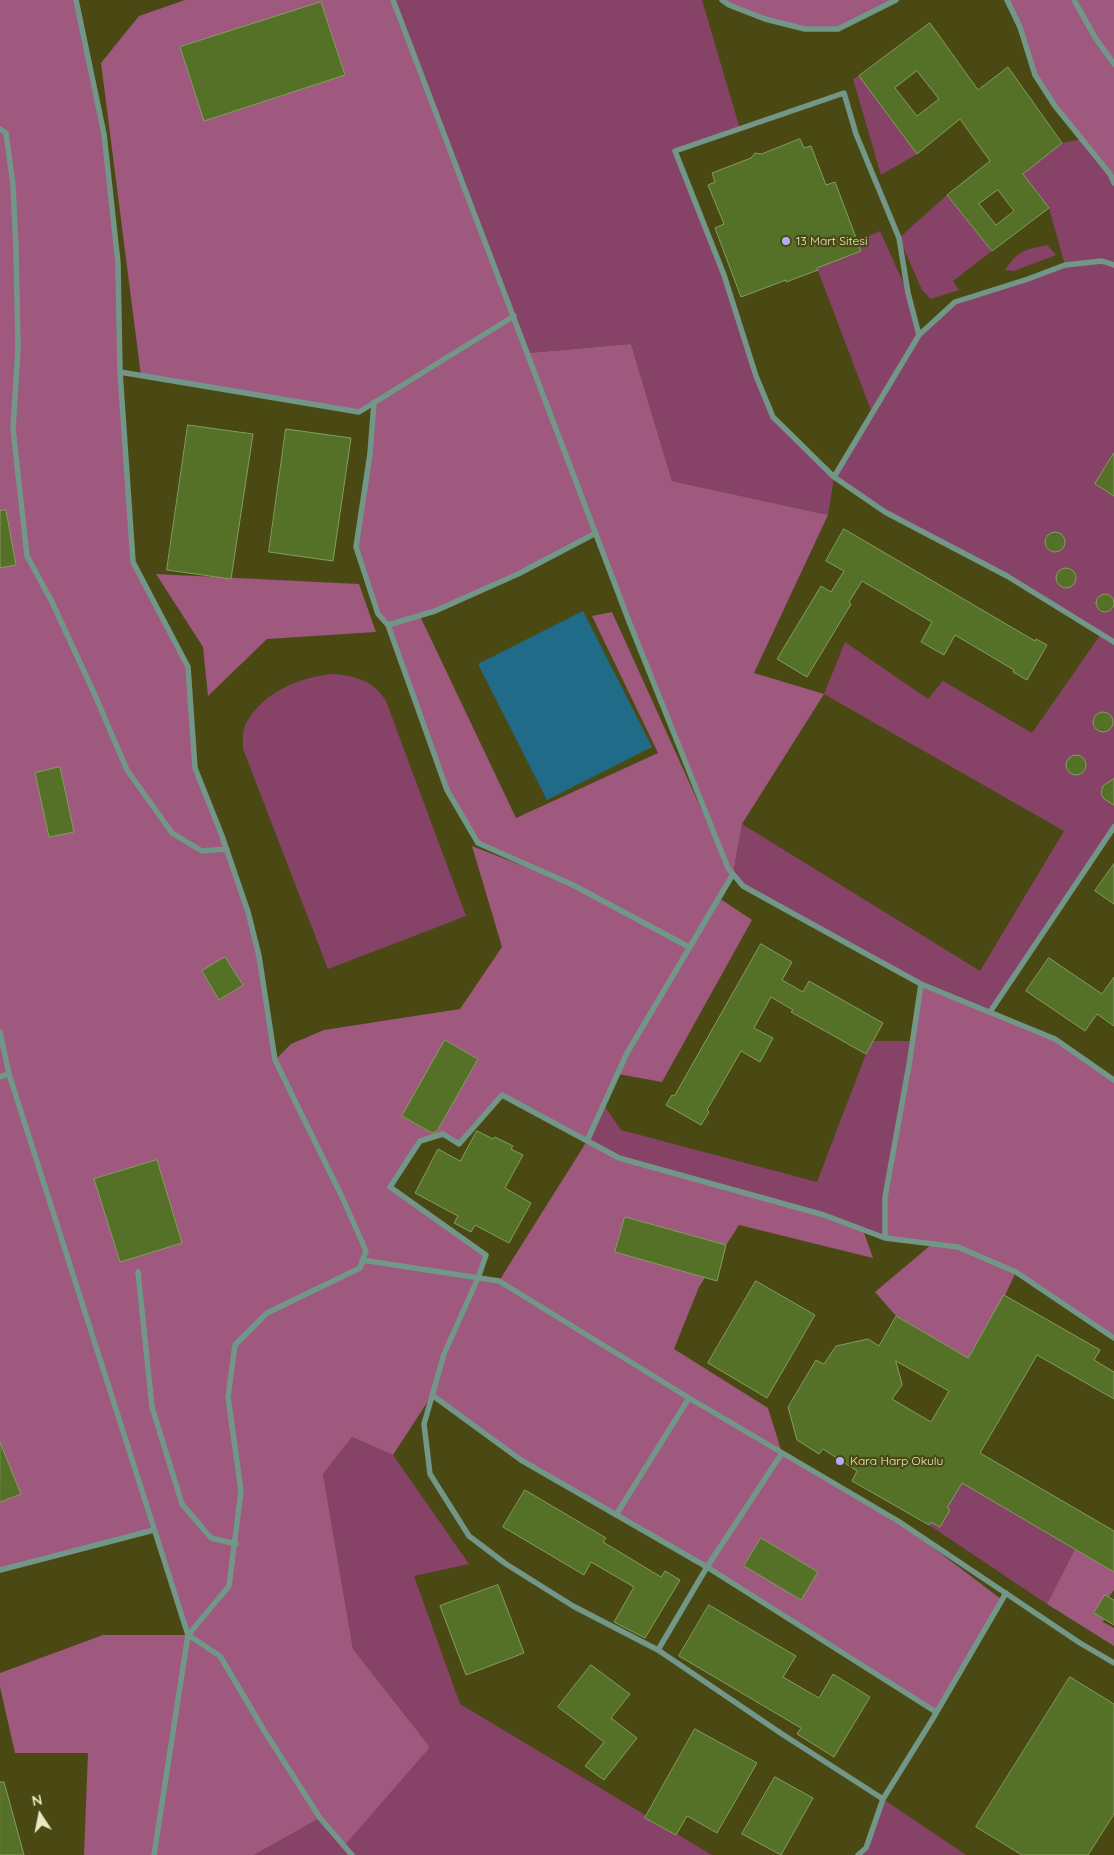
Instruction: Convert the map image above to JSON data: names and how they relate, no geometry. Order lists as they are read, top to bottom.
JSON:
{
  "places": ["13 Mart Sitesi", "Kara Harp Okulu"],
  "north": "top"
}
